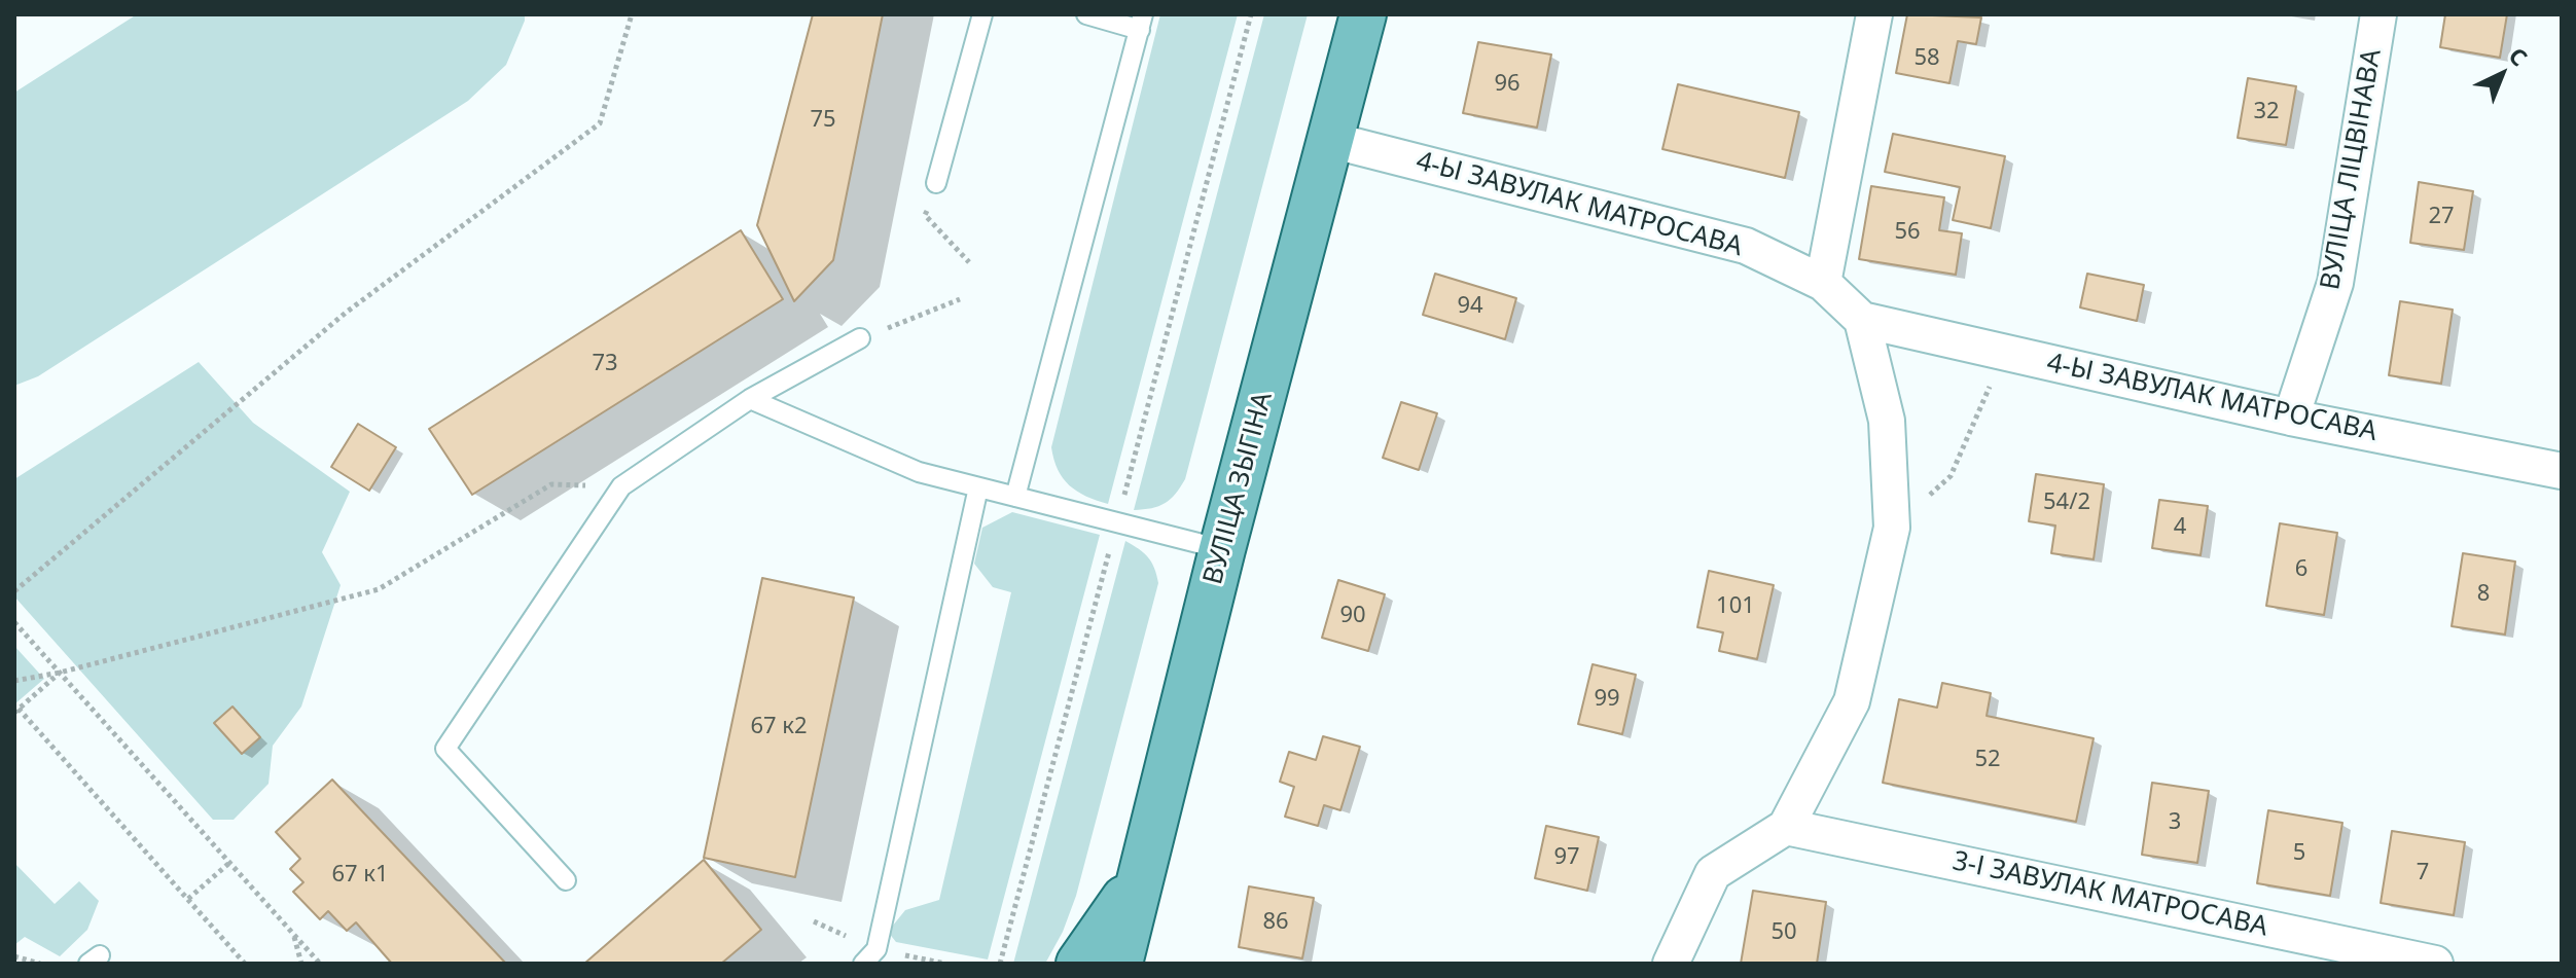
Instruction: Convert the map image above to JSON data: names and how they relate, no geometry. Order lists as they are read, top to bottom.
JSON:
{
  "streets": {
    "main road": ["ВУЛІЦА ЗЫГІНА"],
    "street": ["ВУЛІЦА ЛІЦВІНАВА", "4-Ы ЗАВУЛАК МАТРОСАВА", "3-І ЗАВУЛАК МАТРОСАВА"]
  },
  "crossings": [
    ["ВУЛІЦА ЛІЦВІНАВА", "4-Ы ЗАВУЛАК МАТРОСАВА"],
    ["4-Ы ЗАВУЛАК МАТРОСАВА", "ВУЛІЦА ЗЫГІНА"]
  ],
  "house_numbers": [
    "58",
    "96",
    "32",
    "75",
    "27",
    "56",
    "94",
    "73",
    "54/2",
    "4",
    "6",
    "8",
    "101",
    "90",
    "99",
    "67 к2",
    "52",
    "3",
    "5",
    "97",
    "7",
    "67 к1",
    "86",
    "50"
  ],
  "north": "top right"
}
